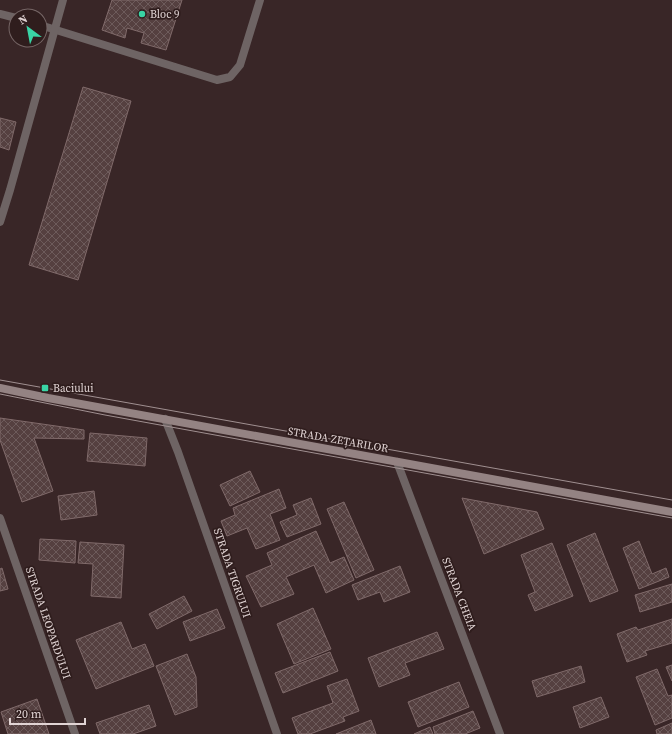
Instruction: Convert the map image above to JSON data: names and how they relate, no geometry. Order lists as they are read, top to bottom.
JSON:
{
  "streets": {
    "main road": ["STRADA ZEȚARILOR"],
    "street": ["STRADA TIGRULUI", "STRADA CHEIA", "STRADA LEOPARDULUI"]
  },
  "crossings": [
    ["STRADA ZEȚARILOR", "STRADA TIGRULUI"],
    ["STRADA ZEȚARILOR", "STRADA CHEIA"]
  ],
  "places": {
    "other": ["Bloc 9"],
    "transit": ["Baciului"]
  },
  "scale_bar": "20 m",
  "north": "top left"
}
